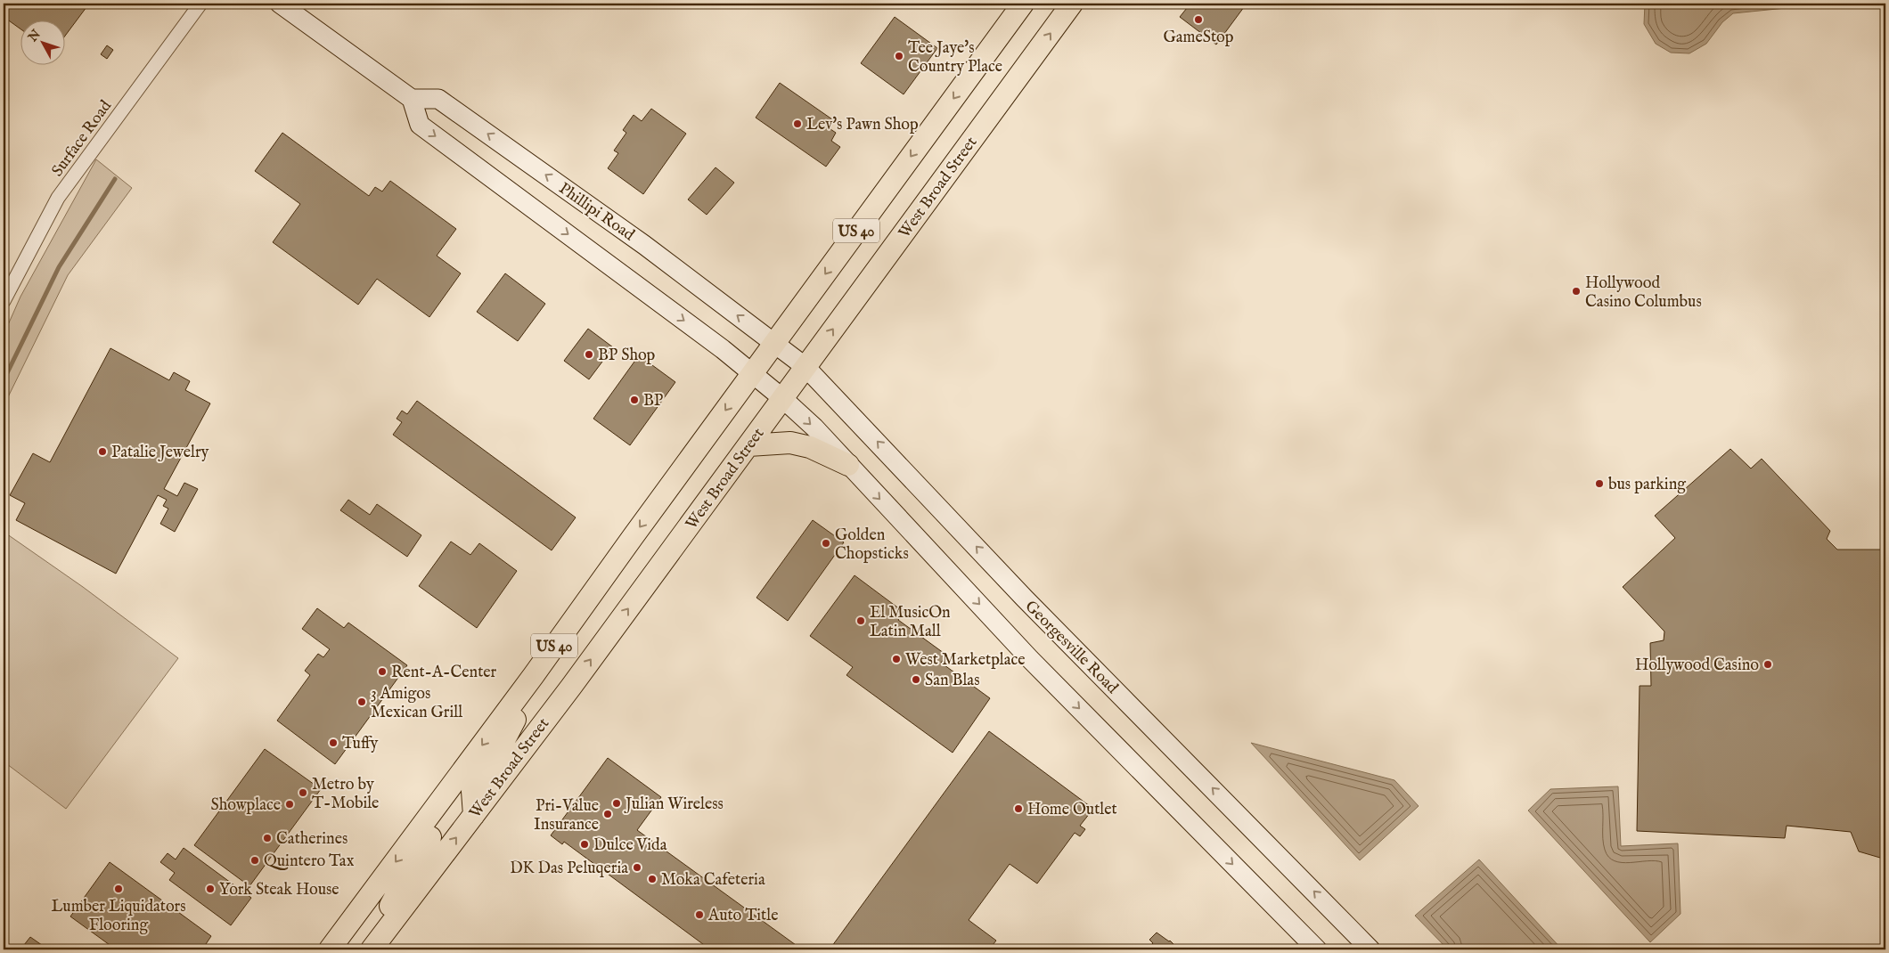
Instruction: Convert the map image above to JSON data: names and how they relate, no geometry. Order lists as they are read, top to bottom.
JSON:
{
  "streets": {
    "main road": [
      "West Broad Street",
      "Phillipi Road",
      "US 40",
      "Georgesville Road"
    ],
    "street": ["Surface Road"]
  },
  "crossings": [
    ["West Broad Street", "Georgesville Road"],
    ["Phillipi Road", "US 40"],
    ["Phillipi Road", "Georgesville Road"],
    ["US 40", "Georgesville Road"]
  ],
  "places": [
    "GameStop",
    "Tee Jaye's Country Place",
    "Lev's Pawn Shop",
    "Hollywood Casino Columbus",
    "BP Shop",
    "BP",
    "Patalie Jewelry",
    "bus parking",
    "Golden Chopsticks",
    "El MusicOn Latin Mall",
    "West Marketplace",
    "Hollywood Casino",
    "Rent-A-Center",
    "San Blas",
    "3 Amigos Mexican Grill",
    "Tuffy",
    "Metro by T-Mobile",
    "Julian Wireless",
    "Showplace",
    "Home Outlet",
    "Pri-Value Insurance",
    "Catherines",
    "Dulce Vida",
    "Quintero Tax",
    "DK Das Peluqeria",
    "Moka Cafeteria",
    "Lumber Liquidators Flooring",
    "York Steak House",
    "Auto Title"
  ],
  "north": "top left"
}
